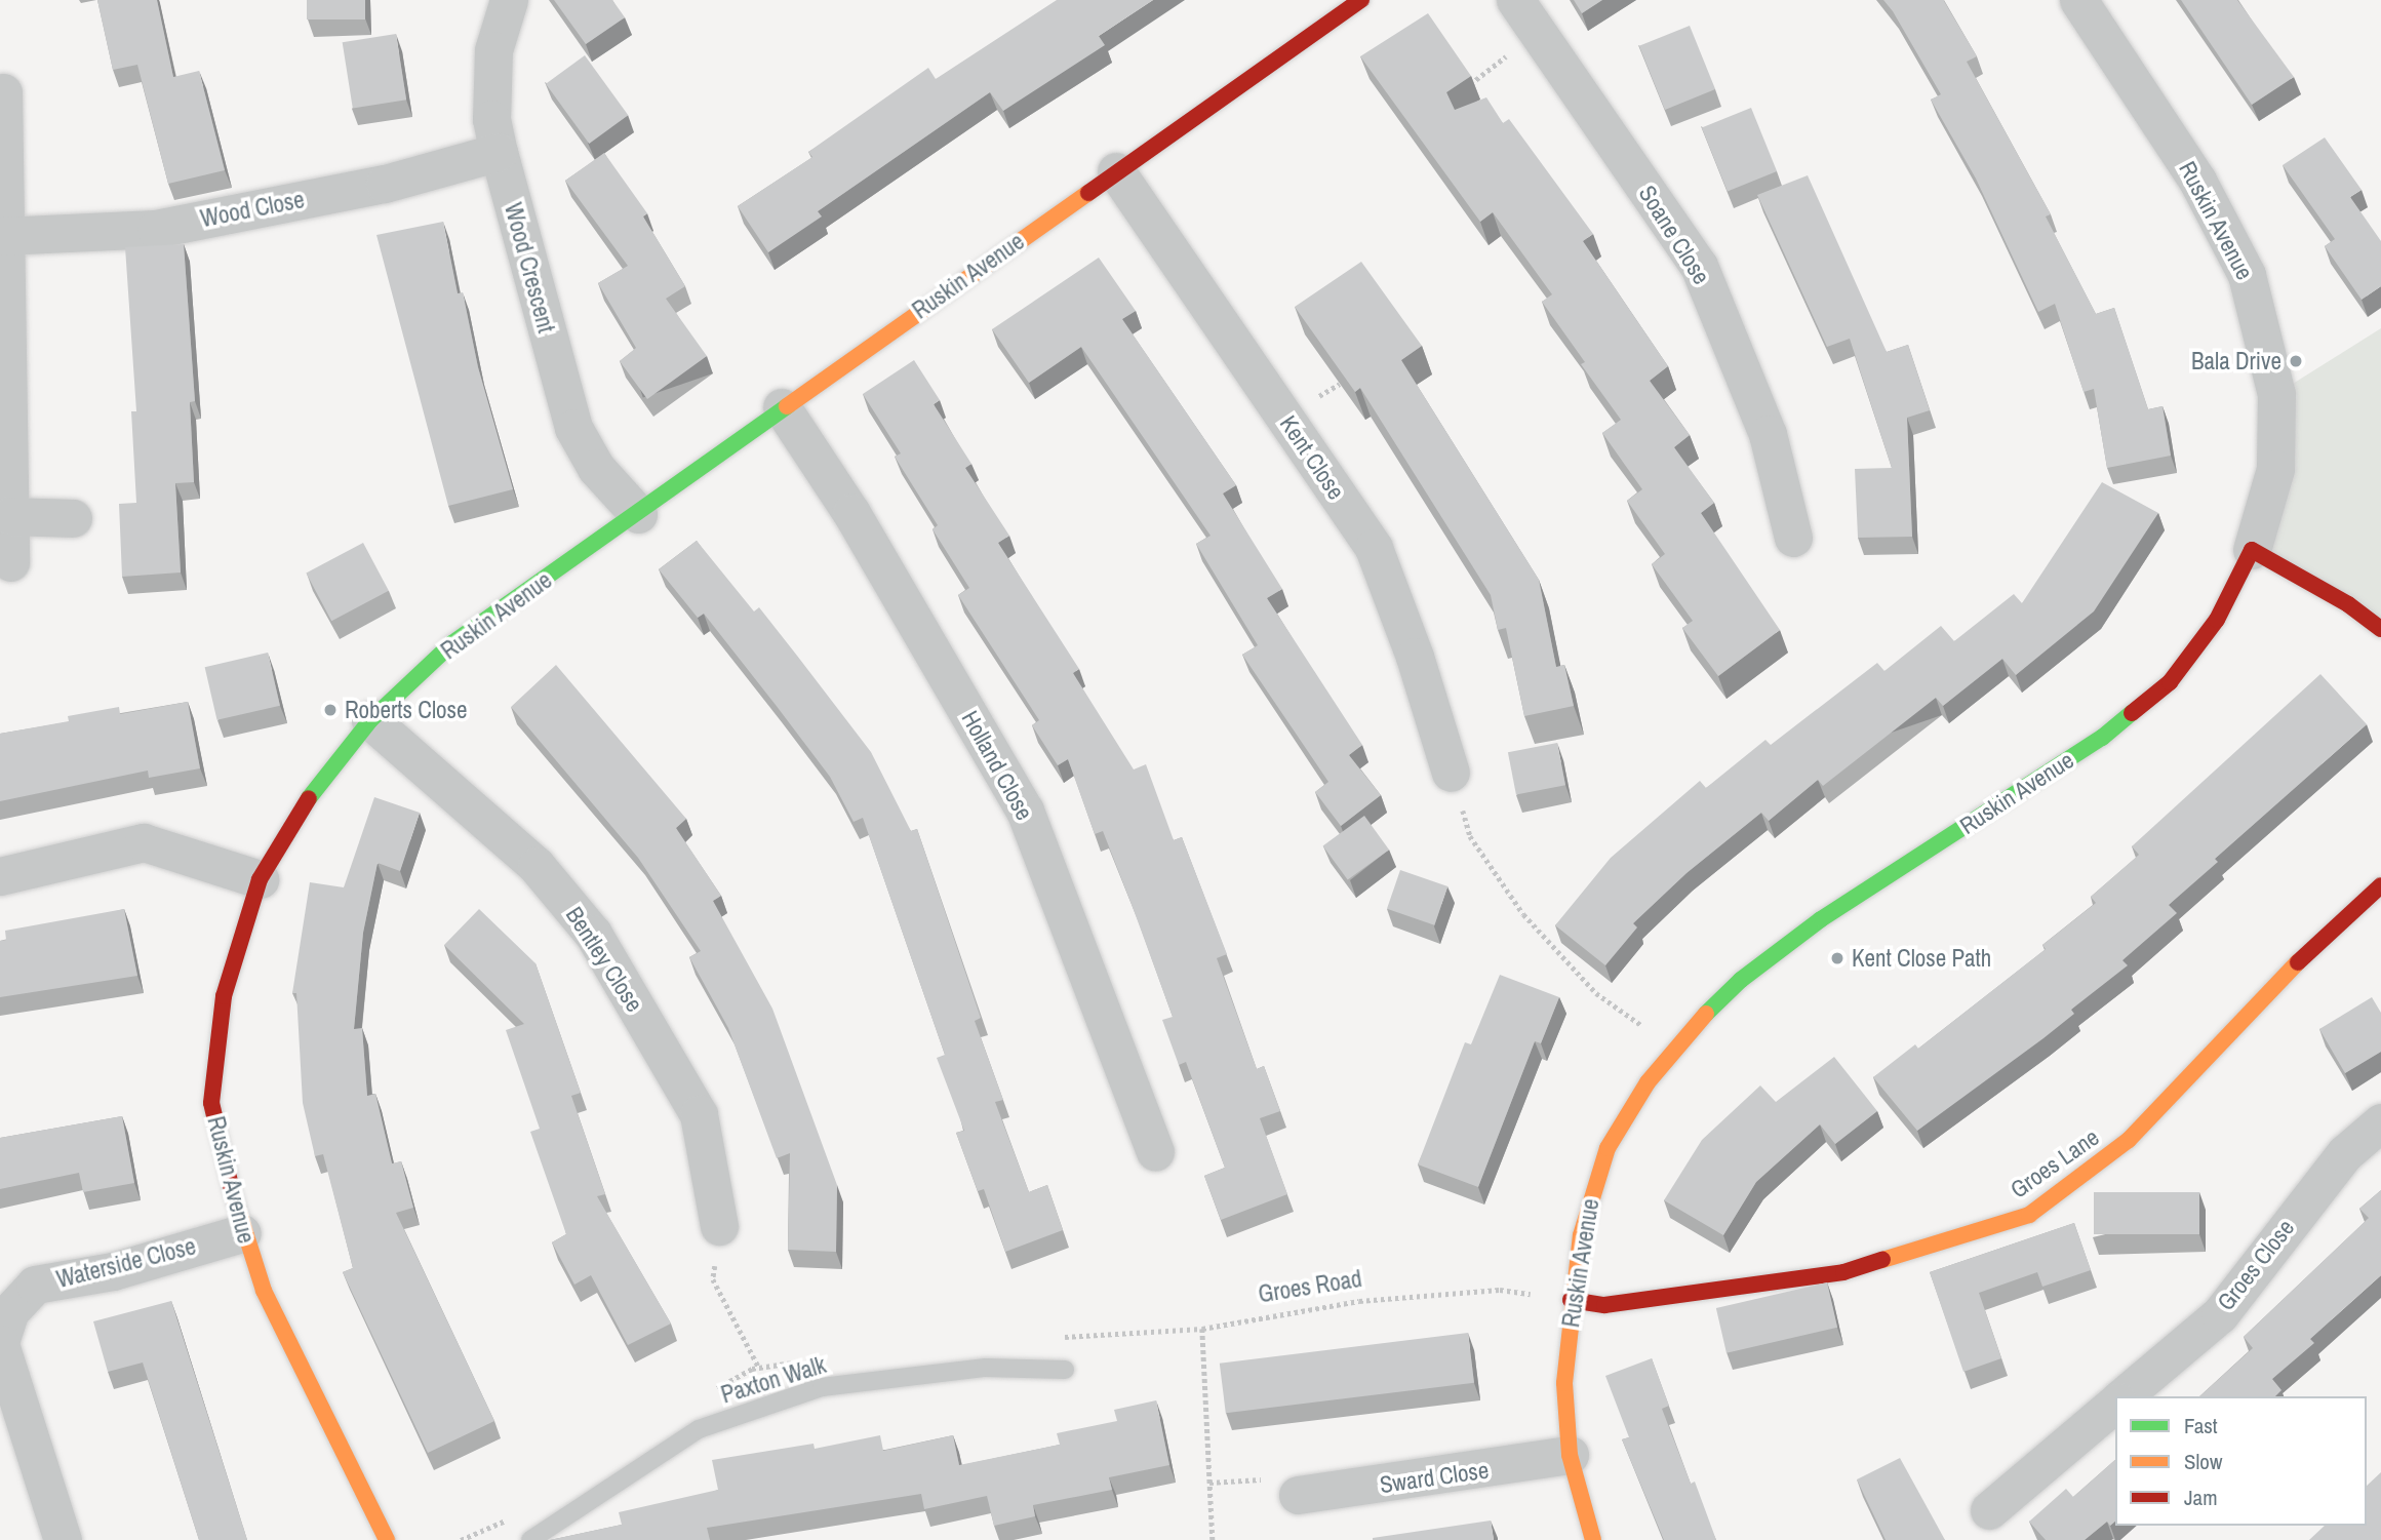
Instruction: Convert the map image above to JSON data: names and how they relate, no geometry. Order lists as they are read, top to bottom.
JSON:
{
  "streets": {
    "street": [
      "Wood Close",
      "Ruskin Avenue",
      "Soane Close",
      "Wood Crescent",
      "Kent Close",
      "Holland Close",
      "Bentley Close",
      "Groes Lane",
      "Waterside Close",
      "Groes Close",
      "Sward Close"
    ],
    "lane": ["Paxton Walk"],
    "path": ["Groes Road"]
  },
  "crossings": [
    ["Wood Close", "Wood Crescent"],
    ["Ruskin Avenue", "Wood Crescent"],
    ["Ruskin Avenue", "Kent Close"],
    ["Ruskin Avenue", "Holland Close"],
    ["Ruskin Avenue", "Bentley Close"],
    ["Ruskin Avenue", "Groes Lane"],
    ["Ruskin Avenue", "Waterside Close"],
    ["Ruskin Avenue", "Groes Road"],
    ["Ruskin Avenue", "Sward Close"],
    ["Groes Lane", "Groes Road"]
  ],
  "places": ["Bala Drive", "Roberts Close", "Kent Close Path"],
  "legend": ["Fast", "Slow", "Jam"]
}
